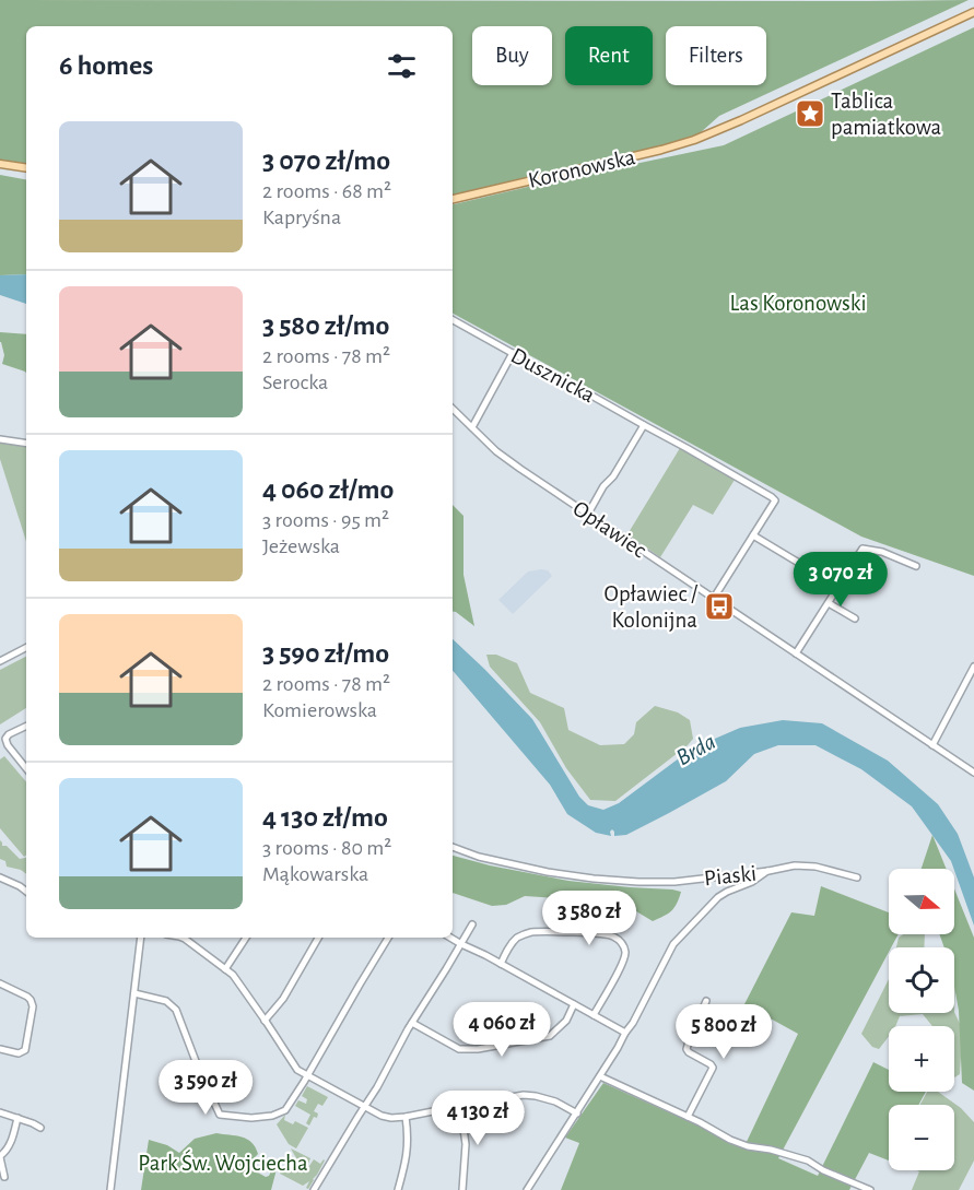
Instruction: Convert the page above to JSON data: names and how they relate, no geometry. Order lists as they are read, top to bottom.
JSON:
{
  "streets": {
    "main road": ["Koronowska"],
    "street": ["Dusznicka", "Opławiec", "Piaski"]
  },
  "water": ["Brda"],
  "parks": ["Las Koronowski", "Park Św. Wojciecha"],
  "places": {
    "place": ["Tablica pamiatkowa"],
    "bus stop": ["Opławiec / Kolonijna"]
  },
  "north": "right",
  "page": {
    "chip": ["Buy", "Rent", "Filters"],
    "heading": "6 homes",
    "list": [
      {
        "name": "3 070 zł/mo",
        "note": "2 rooms · 68 m² · Kapryśna"
      },
      {
        "name": "3 580 zł/mo",
        "note": "2 rooms · 78 m² · Serocka"
      },
      {
        "name": "4 060 zł/mo",
        "note": "3 rooms · 95 m² · Jeżewska"
      },
      {
        "name": "3 590 zł/mo",
        "note": "2 rooms · 78 m² · Komierowska"
      },
      {
        "name": "4 130 zł/mo",
        "note": "3 rooms · 80 m² · Mąkowarska"
      }
    ],
    "price": [
      "3 070 zł",
      "3 580 zł",
      "4 060 zł",
      "5 800 zł",
      "3 590 zł",
      "4 130 zł"
    ],
    "map_buttons": ["+", "−"]
  }
}
